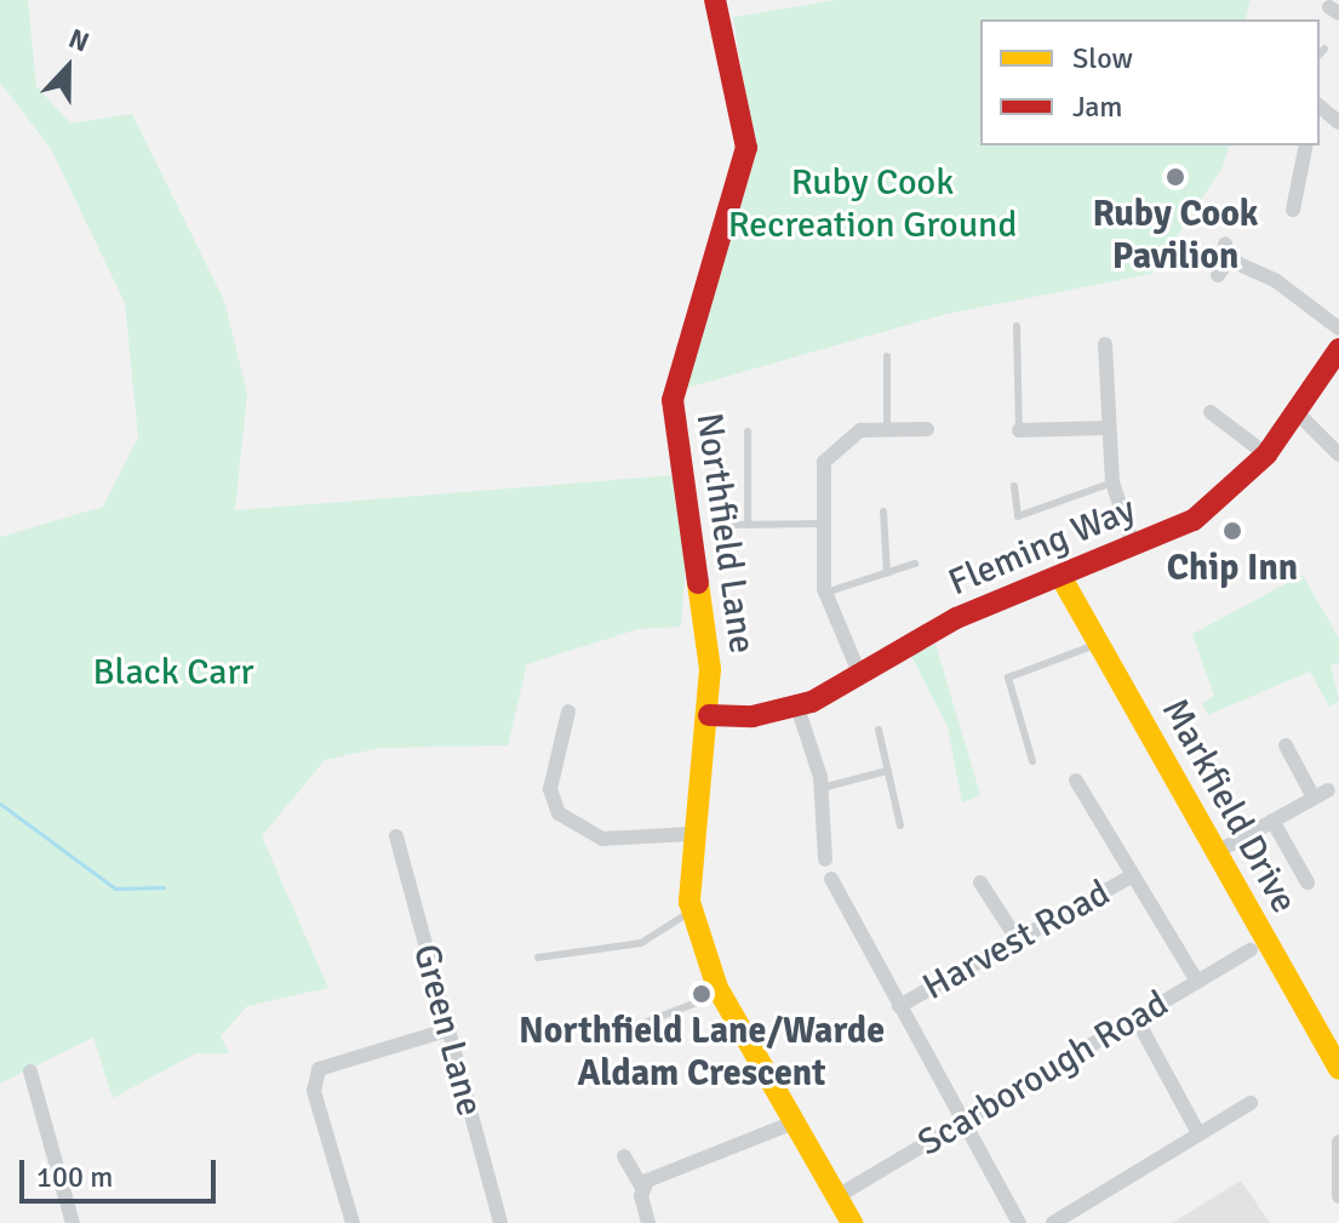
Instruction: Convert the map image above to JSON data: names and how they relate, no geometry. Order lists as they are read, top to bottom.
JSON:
{
  "streets": {
    "street": [
      "Northfield Lane",
      "Fleming Way",
      "Markfield Drive",
      "Harvest Road",
      "Green Lane",
      "Scarborough Road"
    ]
  },
  "crossings": [
    ["Northfield Lane", "Fleming Way"],
    ["Northfield Lane", "Scarborough Road"],
    ["Fleming Way", "Markfield Drive"]
  ],
  "parks": ["Ruby Cook Recreation Ground", "Black Carr"],
  "places": ["Ruby Cook Pavilion", "Chip Inn", "Northfield Lane/Warde Aldam Crescent"],
  "legend": ["Slow", "Jam"],
  "scale_bar": "100 m",
  "north": "top"
}
